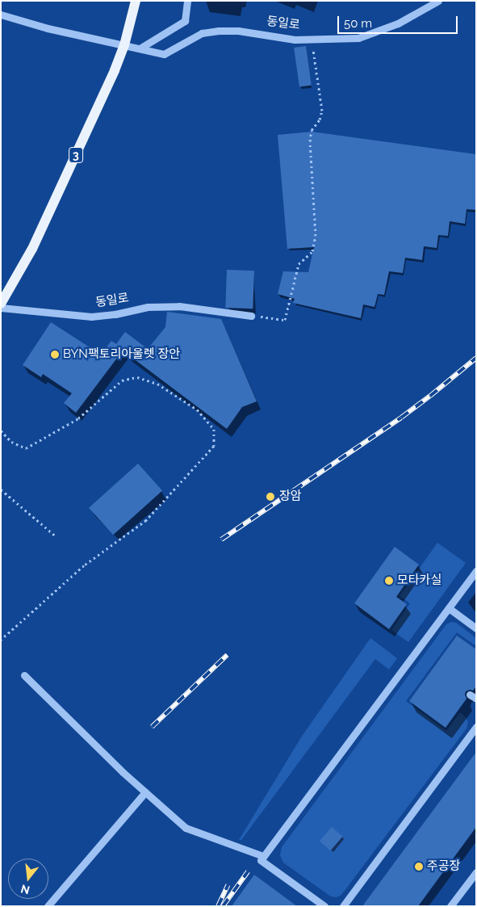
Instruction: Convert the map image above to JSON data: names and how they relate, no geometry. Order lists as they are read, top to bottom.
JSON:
{
  "streets": {
    "main road": ["3"],
    "street": ["동일로"]
  },
  "crossings": [
    ["동일로", "3"]
  ],
  "places": [
    "BYN팩토리아울렛 장안",
    "장암",
    "모타카실",
    "주공장"
  ],
  "scale_bar": "50 m",
  "north": "bottom"
}
